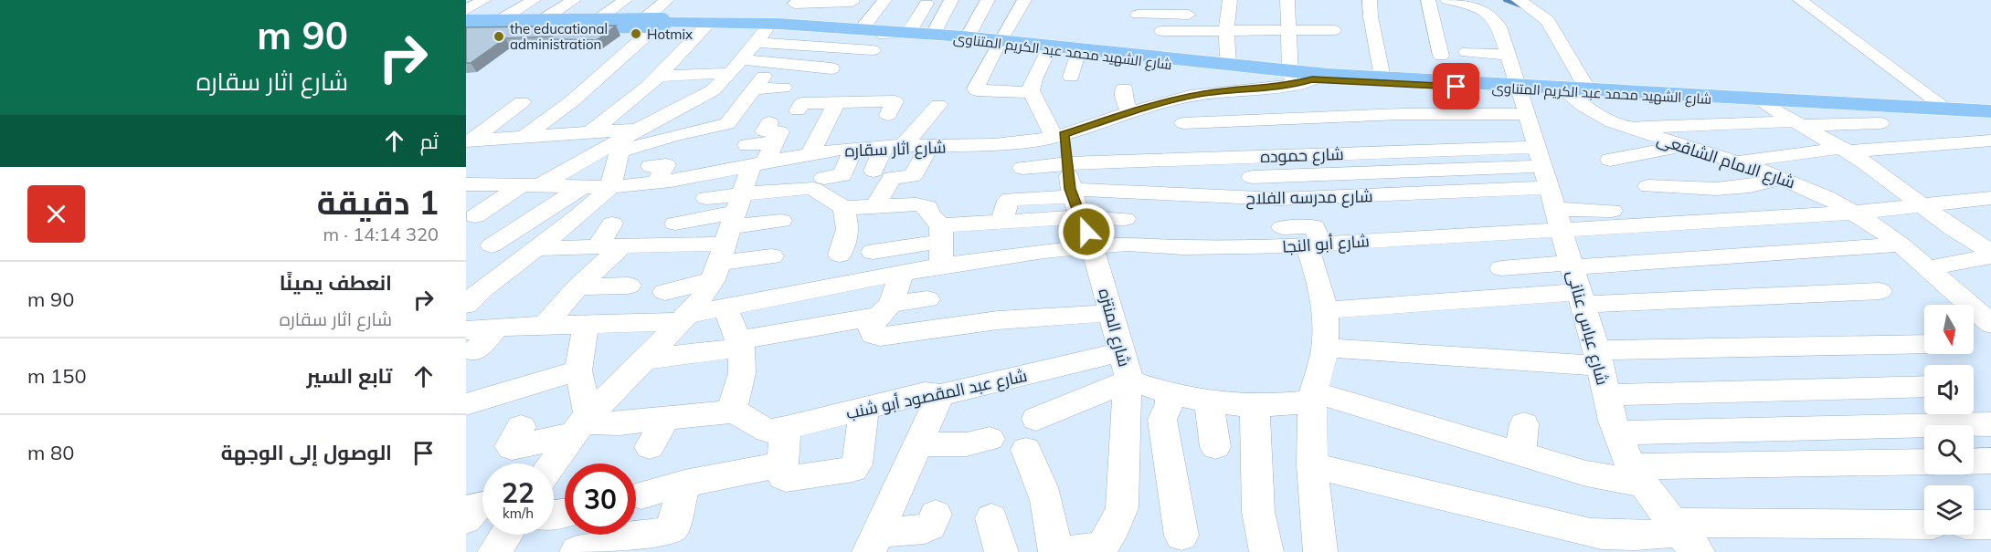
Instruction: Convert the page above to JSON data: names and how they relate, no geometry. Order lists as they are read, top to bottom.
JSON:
{
  "streets": {
    "main road": ["شارع الشهيد محمد عبد الكريم المتناوى"],
    "street": [
      "شارع اثار سقاره",
      "شارع حموده",
      "شارع الامام الشافعى",
      "شارع مدرسه الفلاح",
      "شارع أبو النجا",
      "شارع المنتزه",
      "شارع عباس عنانى",
      "شارع عبد المقصود أبو شنب"
    ]
  },
  "crossings": [
    ["شارع الشهيد محمد عبد الكريم المتناوى", "شارع اثار سقاره"],
    ["شارع الشهيد محمد عبد الكريم المتناوى", "شارع الامام الشافعى"],
    ["شارع الشهيد محمد عبد الكريم المتناوى", "شارع عباس عنانى"],
    ["شارع اثار سقاره", "شارع حموده"],
    ["شارع اثار سقاره", "شارع مدرسه الفلاح"],
    ["شارع اثار سقاره", "شارع المنتزه"],
    ["شارع حموده", "شارع مدرسه الفلاح"],
    ["شارع حموده", "شارع أبو النجا"],
    ["شارع حموده", "شارع المنتزه"],
    ["شارع حموده", "شارع عباس عنانى"],
    ["شارع مدرسه الفلاح", "شارع أبو النجا"],
    ["شارع مدرسه الفلاح", "شارع المنتزه"],
    ["شارع مدرسه الفلاح", "شارع عباس عنانى"],
    ["شارع أبو النجا", "شارع المنتزه"],
    ["شارع أبو النجا", "شارع عباس عنانى"],
    ["شارع المنتزه", "شارع عبد المقصود أبو شنب"]
  ],
  "places": ["Hotmix", "the educational administration"],
  "north": "bottom",
  "page": {
    "turn": ["90 m", "شارع اثار سقاره"],
    "then": "ثم",
    "heading": ["1 دقيقة", "320 m · 14:14"],
    "list": [
      {
        "name": "انعطف يمينًا",
        "note": "شارع اثار سقاره",
        "value": "90 m"
      },
      {
        "name": "تابع السير",
        "value": "150 m"
      },
      {
        "name": "الوصول إلى الوجهة",
        "value": "80 m"
      }
    ],
    "speed": "22 km/h",
    "limit": "30"
  }
}
